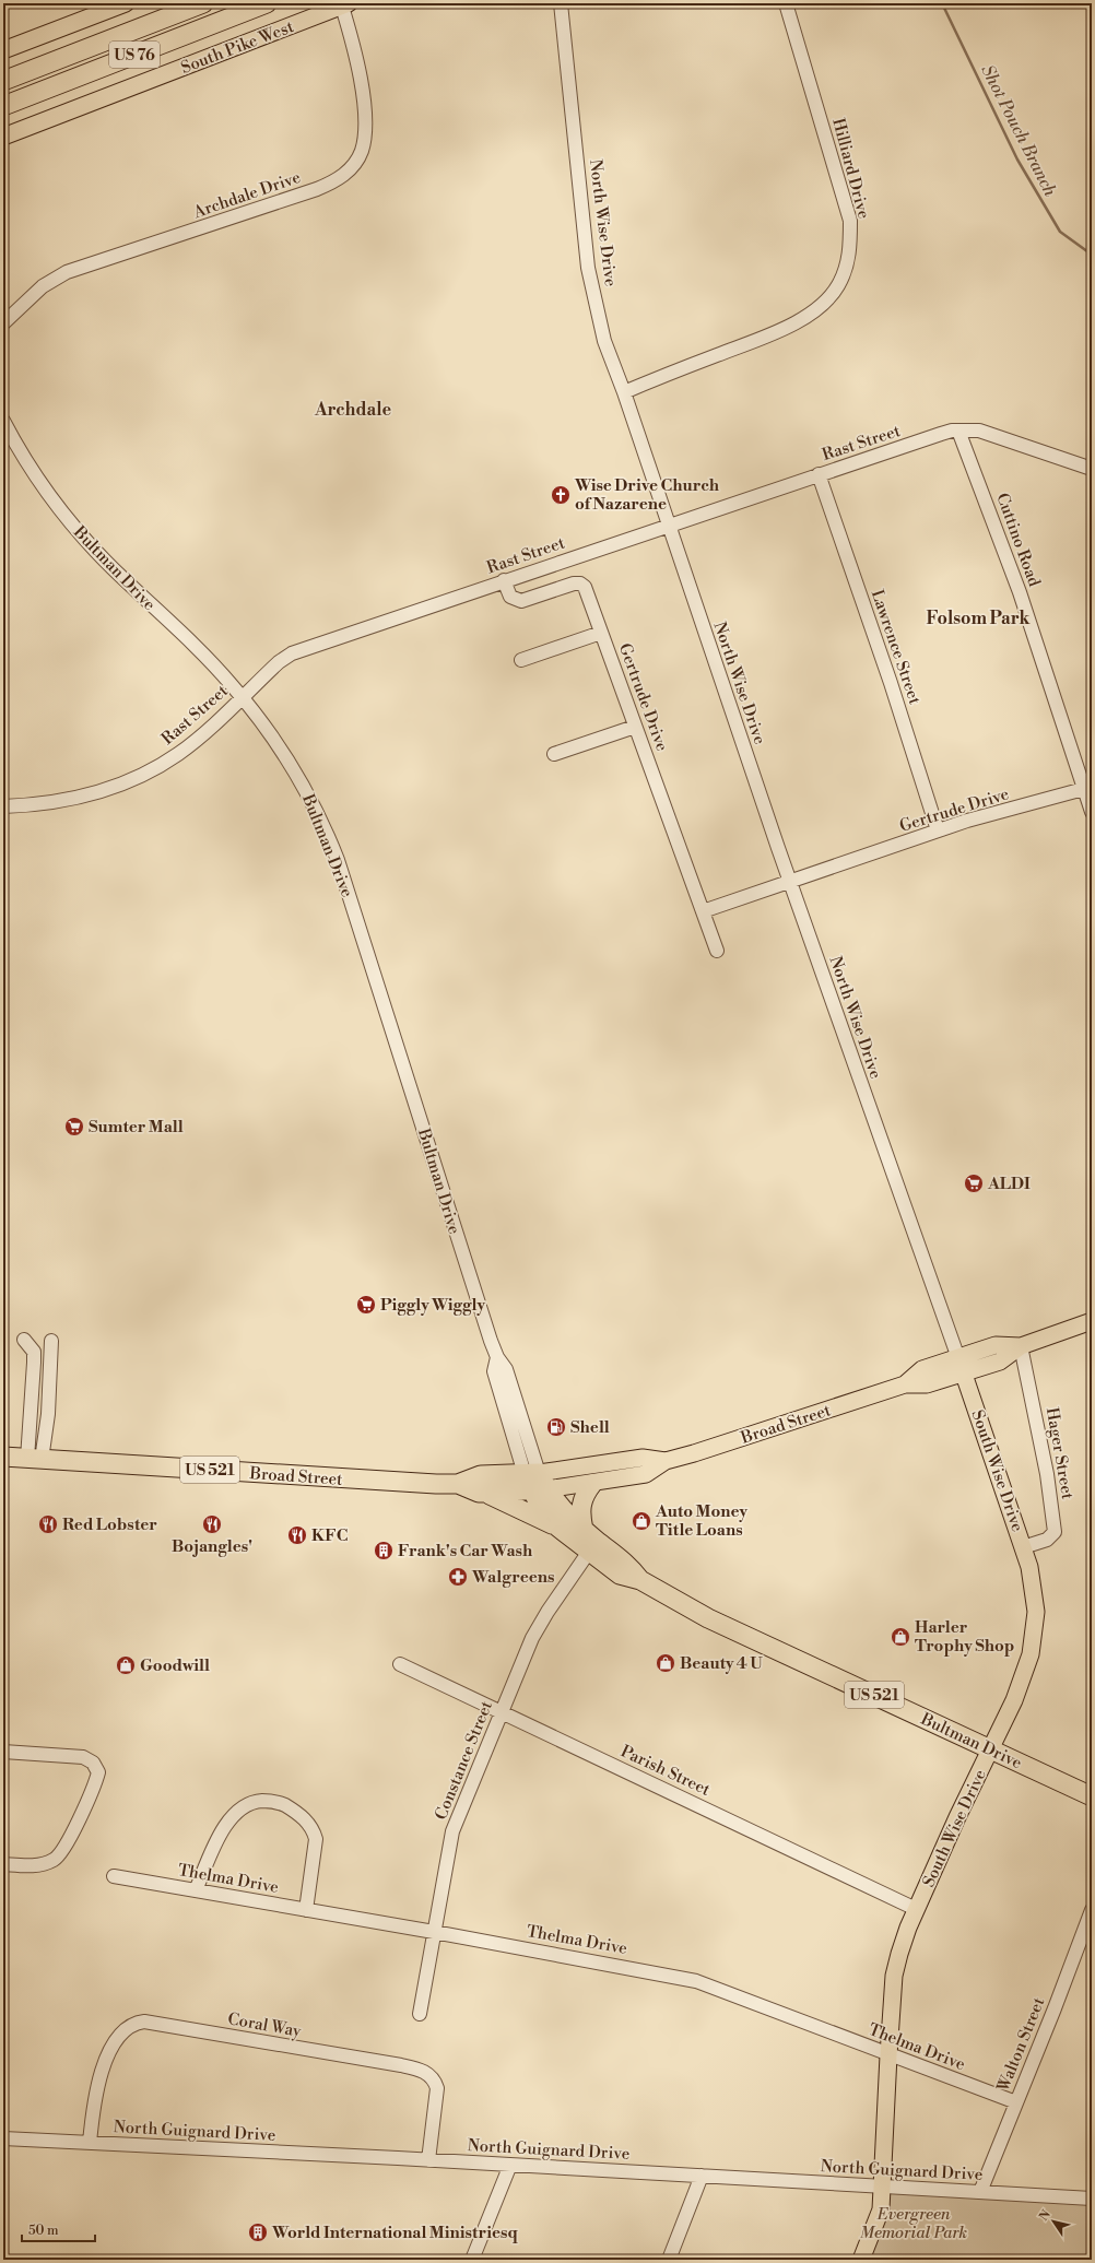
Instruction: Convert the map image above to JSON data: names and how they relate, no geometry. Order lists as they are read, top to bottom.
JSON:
{
  "streets": {
    "highway": [
      "US 76",
      "Bultman Drive",
      "Broad Street",
      "US 521"
    ],
    "main road": ["South Pike West", "South Wise Drive"],
    "street": [
      "Hilliard Drive",
      "Archdale Drive",
      "North Wise Drive",
      "Rast Street",
      "Cuttino Road",
      "Lawrence Street",
      "Gertrude Drive",
      "Hager Street",
      "Constance Street",
      "Parish Street",
      "Thelma Drive",
      "Coral Way",
      "Walton Street",
      "North Guignard Drive"
    ]
  },
  "crossings": [
    ["South Pike West", "Archdale Drive"],
    ["Hilliard Drive", "North Wise Drive"],
    ["North Wise Drive", "Rast Street"],
    ["North Wise Drive", "Gertrude Drive"],
    ["North Wise Drive", "Broad Street"],
    ["North Wise Drive", "South Wise Drive"],
    ["Rast Street", "Cuttino Road"],
    ["Rast Street", "Bultman Drive"],
    ["Rast Street", "Lawrence Street"],
    ["Rast Street", "Gertrude Drive"],
    ["Cuttino Road", "Gertrude Drive"],
    ["Bultman Drive", "Broad Street"],
    ["Bultman Drive", "US 521"],
    ["Bultman Drive", "South Wise Drive"],
    ["Bultman Drive", "Constance Street"],
    ["Lawrence Street", "Gertrude Drive"],
    ["Broad Street", "Hager Street"],
    ["Broad Street", "US 521"],
    ["Broad Street", "South Wise Drive"],
    ["Hager Street", "South Wise Drive"],
    ["South Wise Drive", "Parish Street"],
    ["South Wise Drive", "Thelma Drive"],
    ["South Wise Drive", "North Guignard Drive"],
    ["Constance Street", "Parish Street"],
    ["Constance Street", "Thelma Drive"],
    ["Thelma Drive", "Walton Street"],
    ["Coral Way", "North Guignard Drive"],
    ["Walton Street", "North Guignard Drive"]
  ],
  "districts": ["Archdale", "Folsom Park"],
  "water": ["Shot Pouch Branch"],
  "parks": ["Evergreen Memorial Park"],
  "places": {
    "church": ["Wise Drive Church of Nazarene"],
    "supermarket": ["Sumter Mall", "ALDI", "Piggly Wiggly"],
    "fuel station": ["Shell"],
    "shop": [
      "Auto Money Title Loans",
      "Harler Trophy Shop",
      "Beauty 4 U",
      "Goodwill"
    ],
    "restaurant": ["Red Lobster", "Bojangles'", "KFC"],
    "building": ["Frank's Car Wash", "World International Ministriesq"],
    "pharmacy": ["Walgreens"]
  },
  "scale_bar": "50 m",
  "north": "top left"
}
